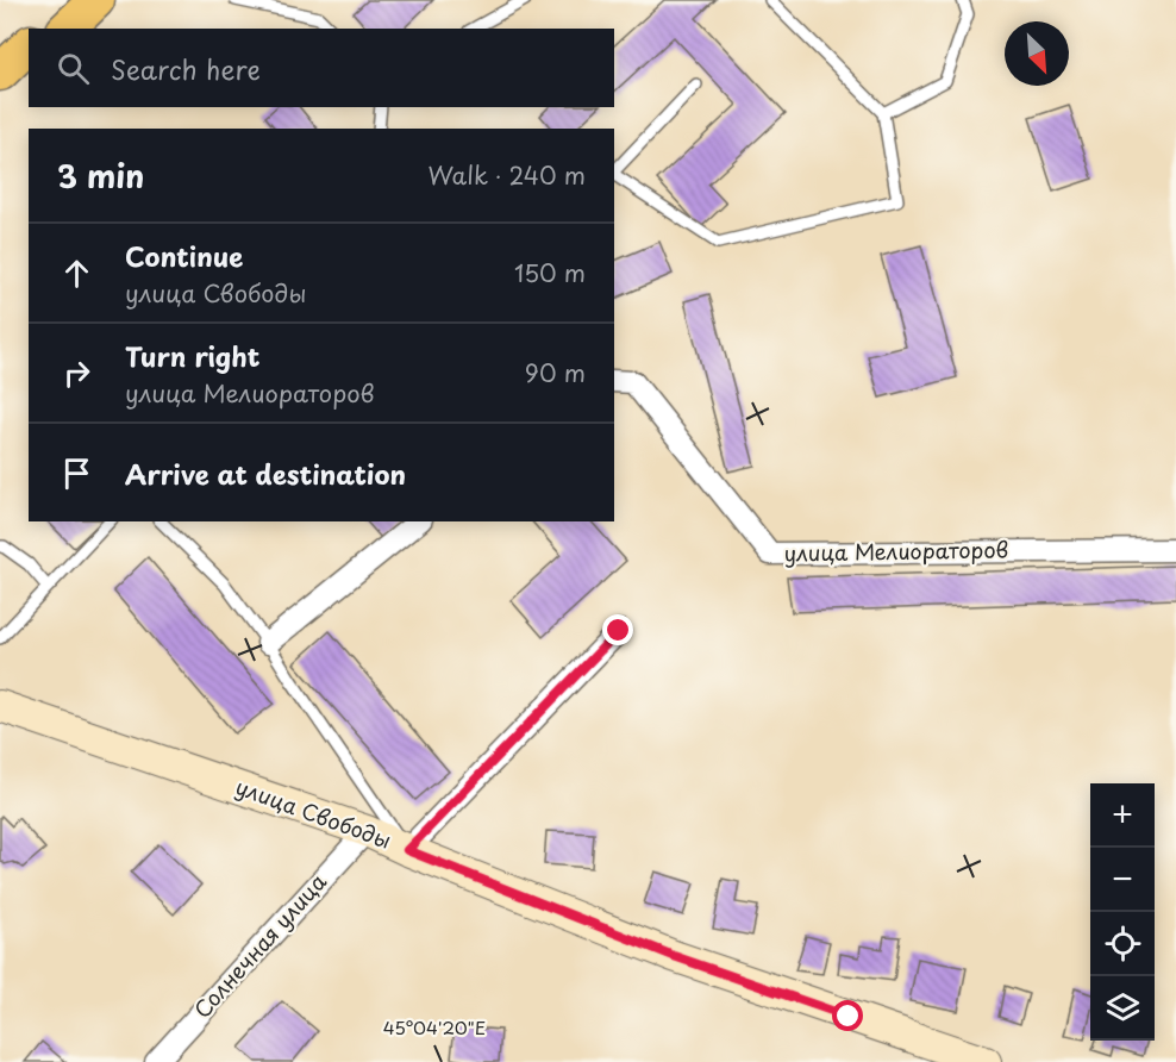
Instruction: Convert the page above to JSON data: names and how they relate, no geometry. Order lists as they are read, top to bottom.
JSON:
{
  "streets": {
    "main road": ["улица Свободы"],
    "street": ["улица Мелиораторов", "Солнечная улица"]
  },
  "crossings": [
    ["улица Свободы", "Солнечная улица"]
  ],
  "north": "bottom right",
  "page": {
    "search": "Search here",
    "heading": ["3 min", "Walk · 240 m"],
    "list": [
      ["Continue", "улица Свободы", "150 m"],
      ["Turn right", "улица Мелиораторов", "90 m"],
      "Arrive at destination"
    ],
    "map_buttons": ["+", "−"]
  },
  "coordinates": ["45°04'20\"E"]
}
